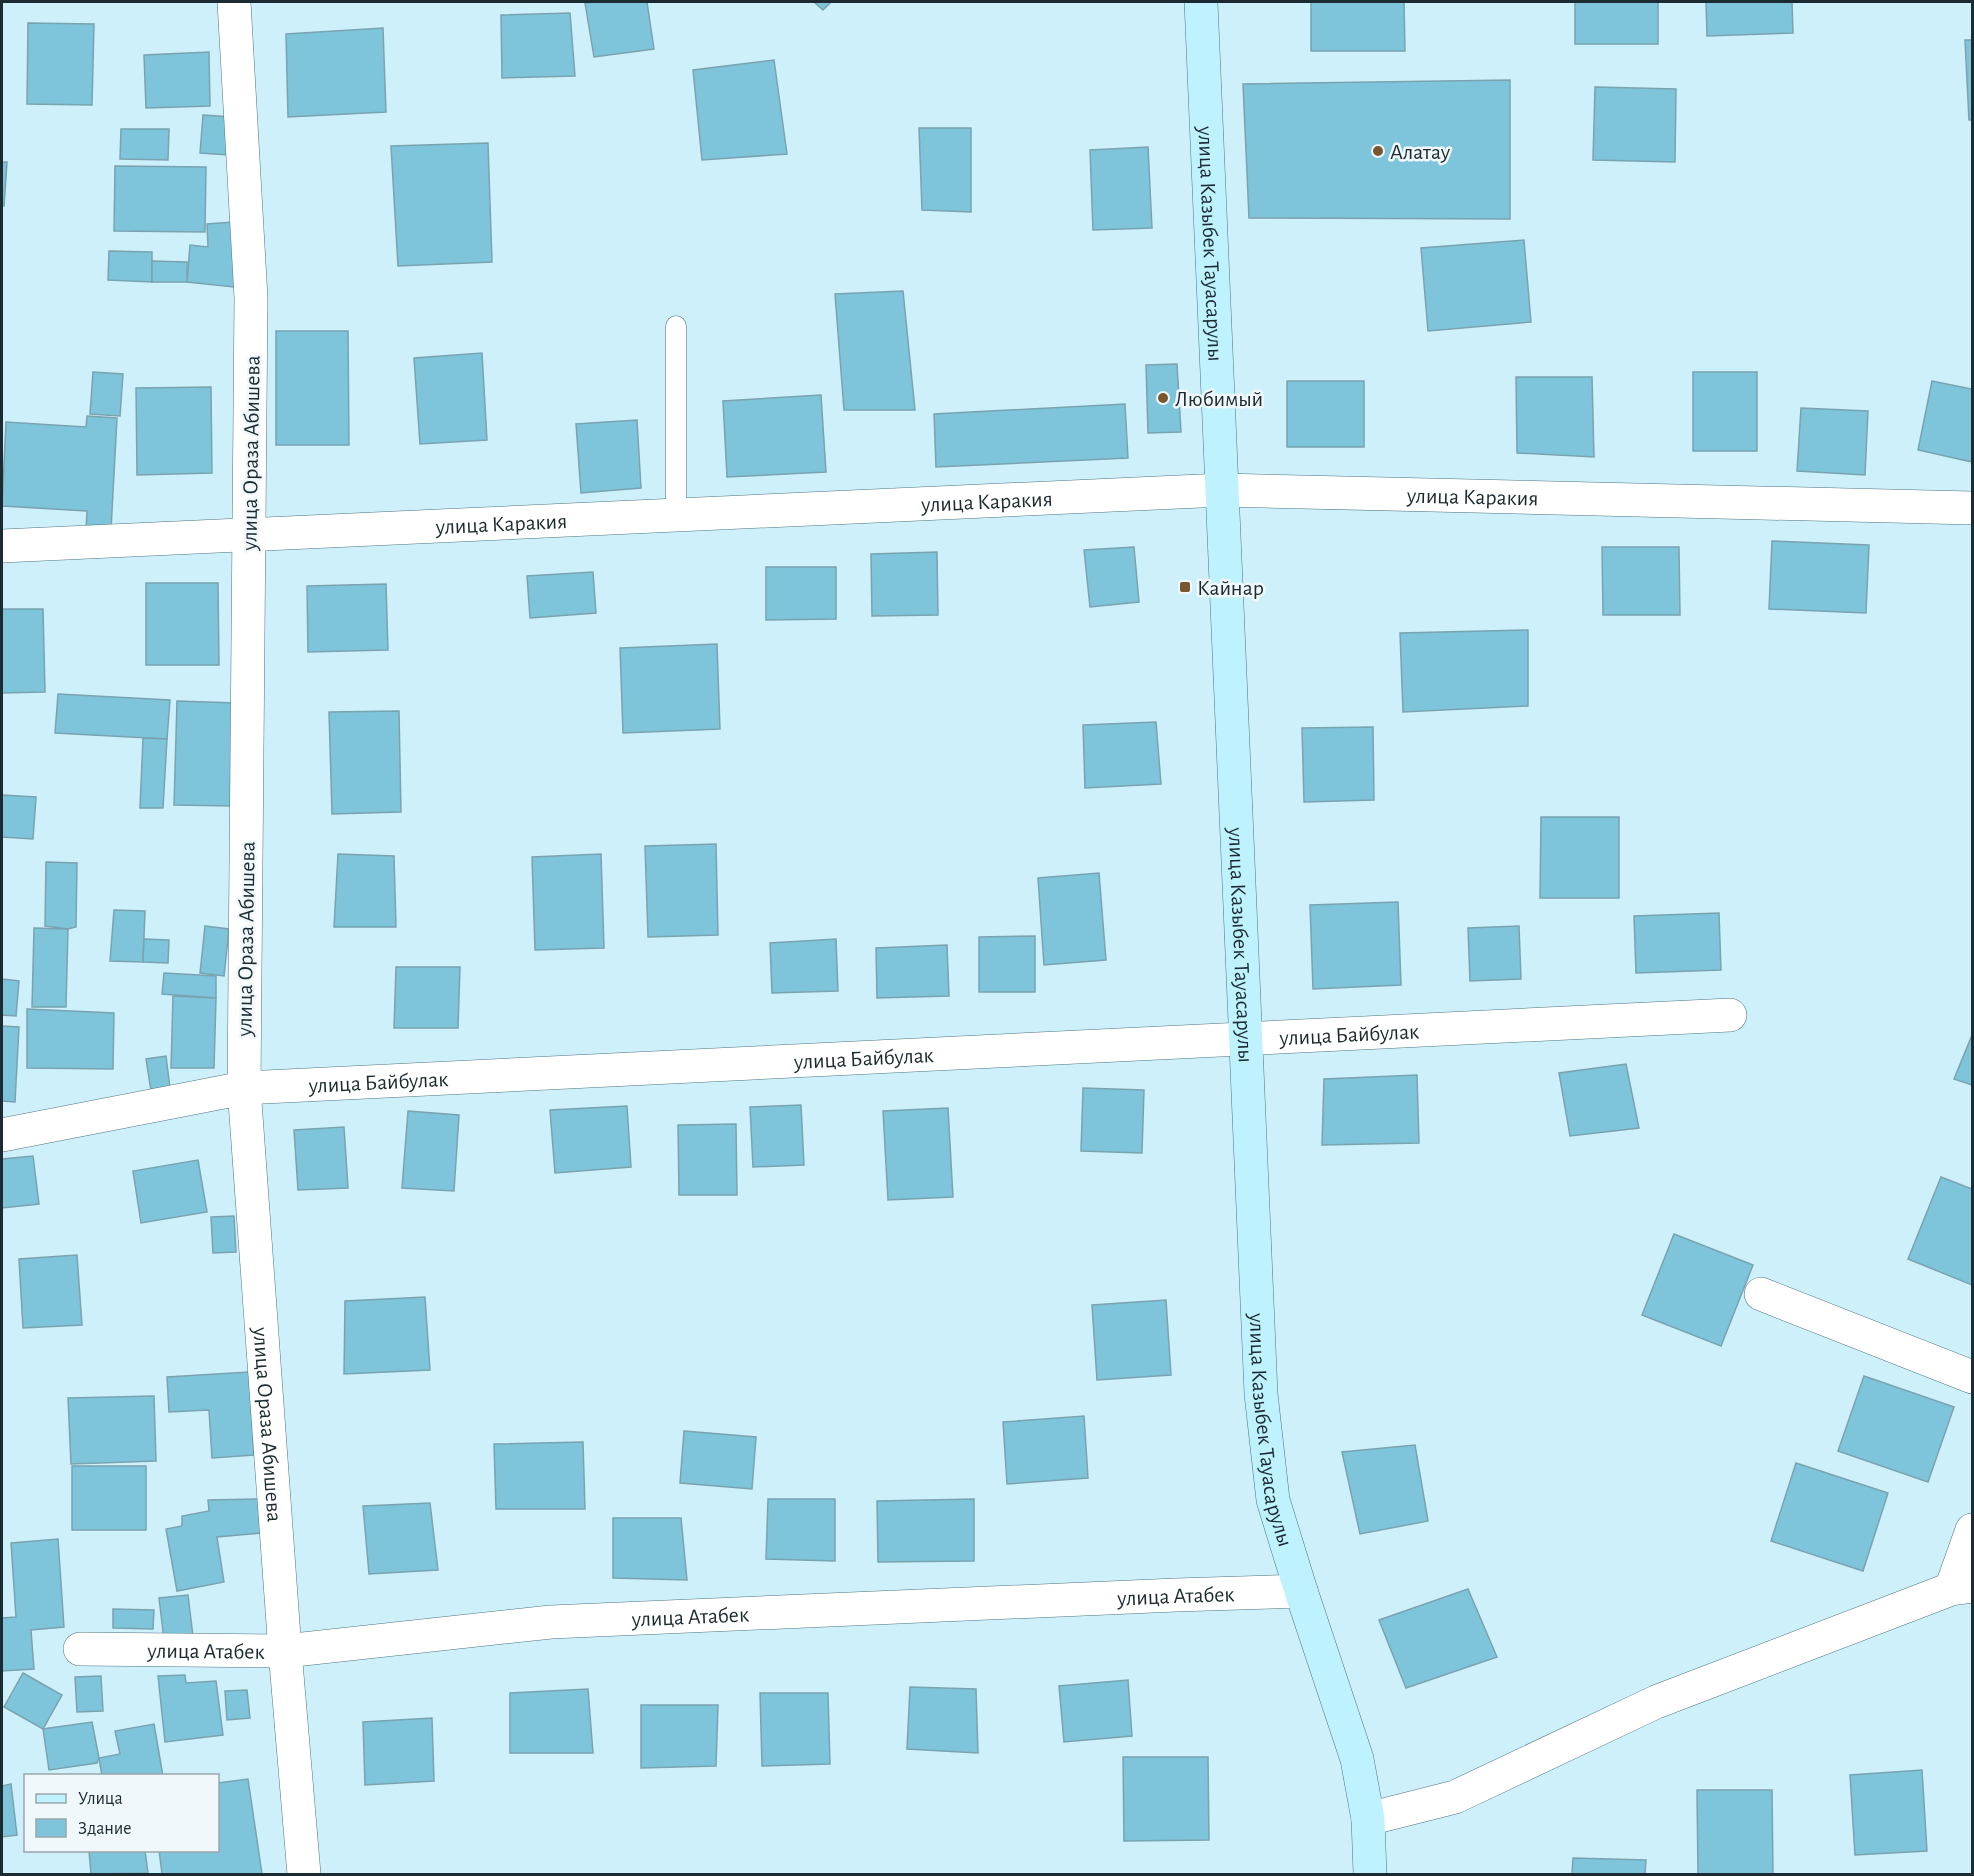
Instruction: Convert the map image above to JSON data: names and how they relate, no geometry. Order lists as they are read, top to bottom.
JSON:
{
  "streets": {
    "street": [
      "улица Казыбек Тауасарулы",
      "улица Ораза Абишева",
      "улица Каракия",
      "улица Байбулак",
      "улица Атабек"
    ]
  },
  "crossings": [
    ["улица Казыбек Тауасарулы", "улица Каракия"],
    ["улица Казыбек Тауасарулы", "улица Байбулак"],
    ["улица Казыбек Тауасарулы", "улица Атабек"],
    ["улица Ораза Абишева", "улица Каракия"],
    ["улица Ораза Абишева", "улица Байбулак"],
    ["улица Ораза Абишева", "улица Атабек"]
  ],
  "places": {
    "other": ["Алатау", "Любимый"],
    "transit": ["Кайнар"]
  },
  "legend": ["Улица", "Здание"]
}
